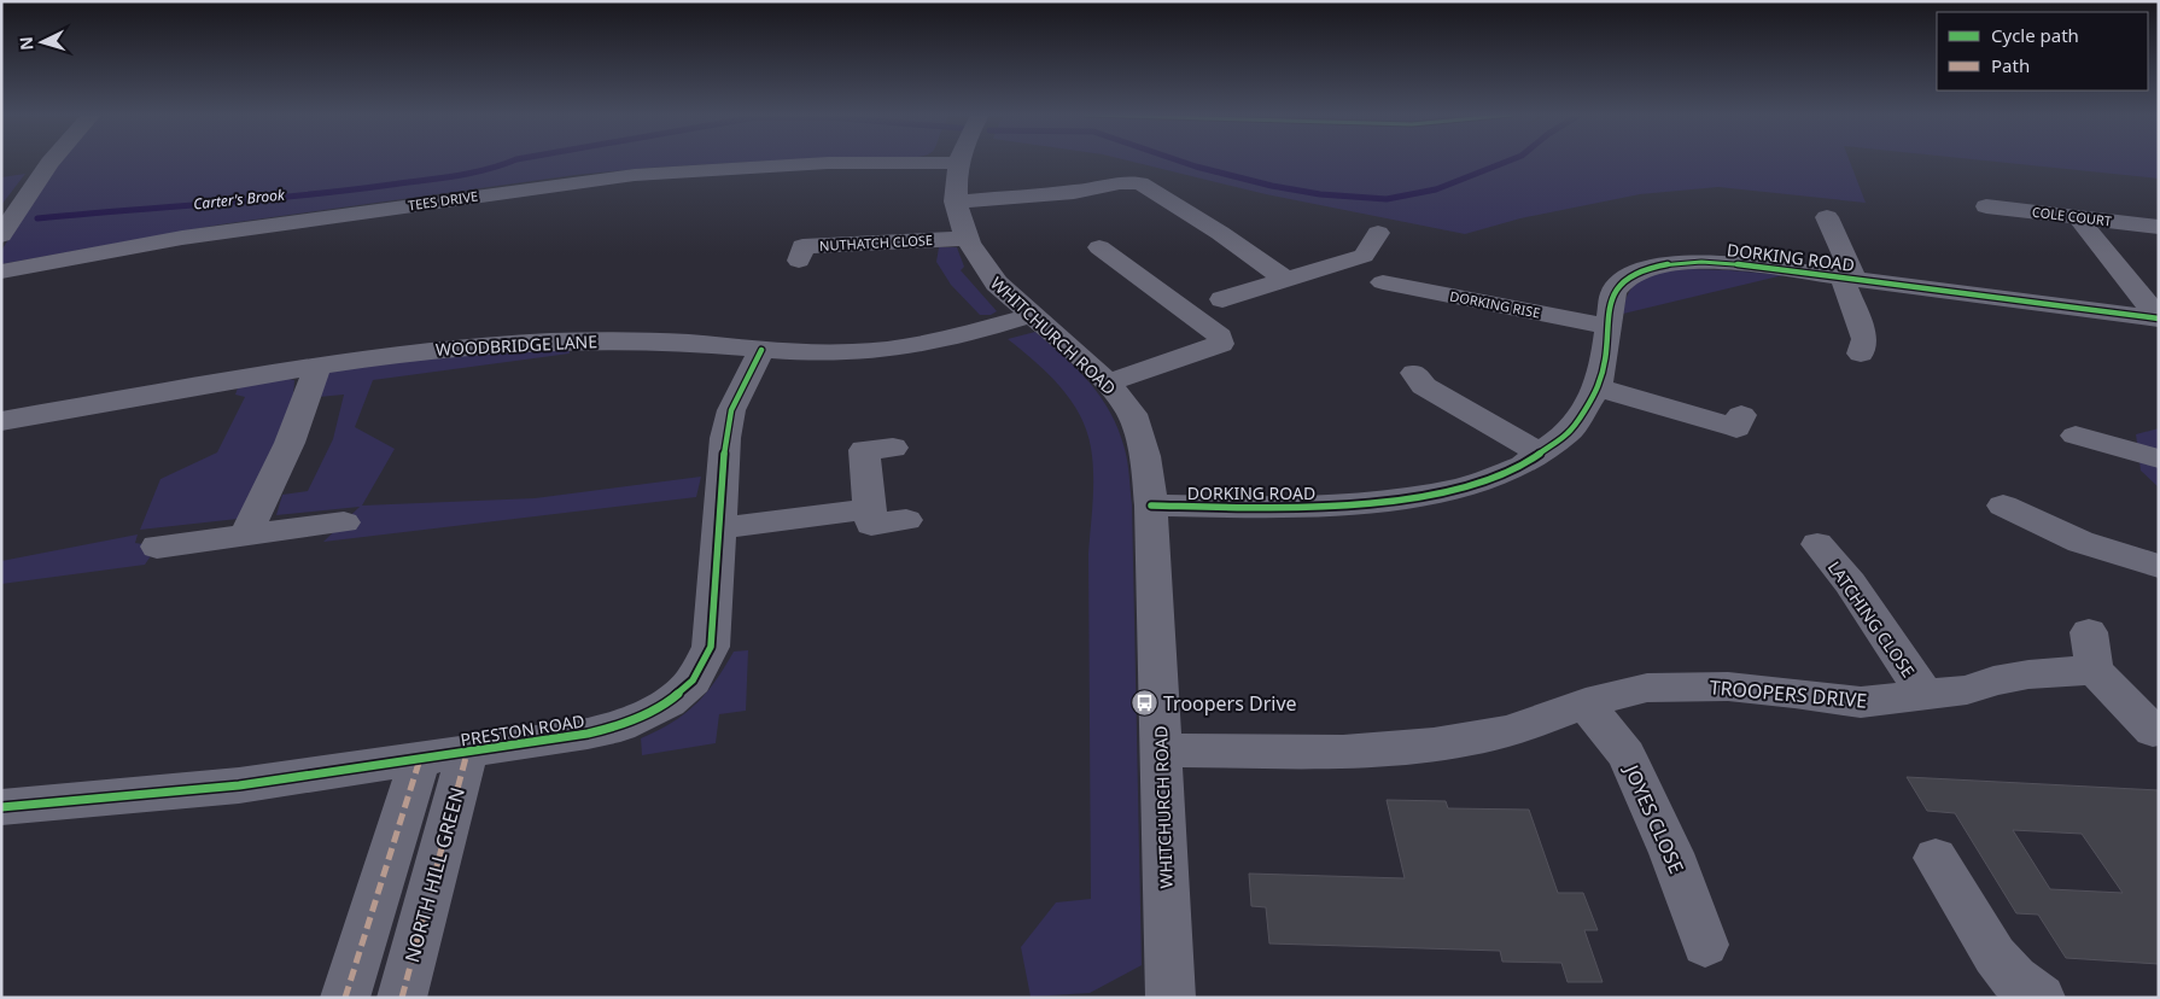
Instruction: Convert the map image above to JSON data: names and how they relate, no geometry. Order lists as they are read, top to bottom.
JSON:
{
  "streets": {
    "street": [
      "TEES DRIVE",
      "COLE COURT",
      "NUTHATCH CLOSE",
      "DORKING ROAD",
      "DORKING RISE",
      "WHITCHURCH ROAD",
      "WOODBRIDGE LANE",
      "LATCHING CLOSE",
      "TROOPERS DRIVE",
      "PRESTON ROAD",
      "JOYES CLOSE",
      "NORTH HILL GREEN"
    ]
  },
  "crossings": [
    ["COLE COURT", "DORKING ROAD"],
    ["NUTHATCH CLOSE", "WHITCHURCH ROAD"],
    ["DORKING ROAD", "DORKING RISE"],
    ["DORKING ROAD", "WHITCHURCH ROAD"],
    ["WHITCHURCH ROAD", "WOODBRIDGE LANE"],
    ["WHITCHURCH ROAD", "TROOPERS DRIVE"],
    ["WOODBRIDGE LANE", "PRESTON ROAD"],
    ["LATCHING CLOSE", "TROOPERS DRIVE"],
    ["TROOPERS DRIVE", "JOYES CLOSE"],
    ["PRESTON ROAD", "NORTH HILL GREEN"]
  ],
  "water": ["Carter's Brook"],
  "places": {
    "bus stop": ["Troopers Drive"]
  },
  "legend": ["Cycle path", "Path"],
  "north": "left"
}
